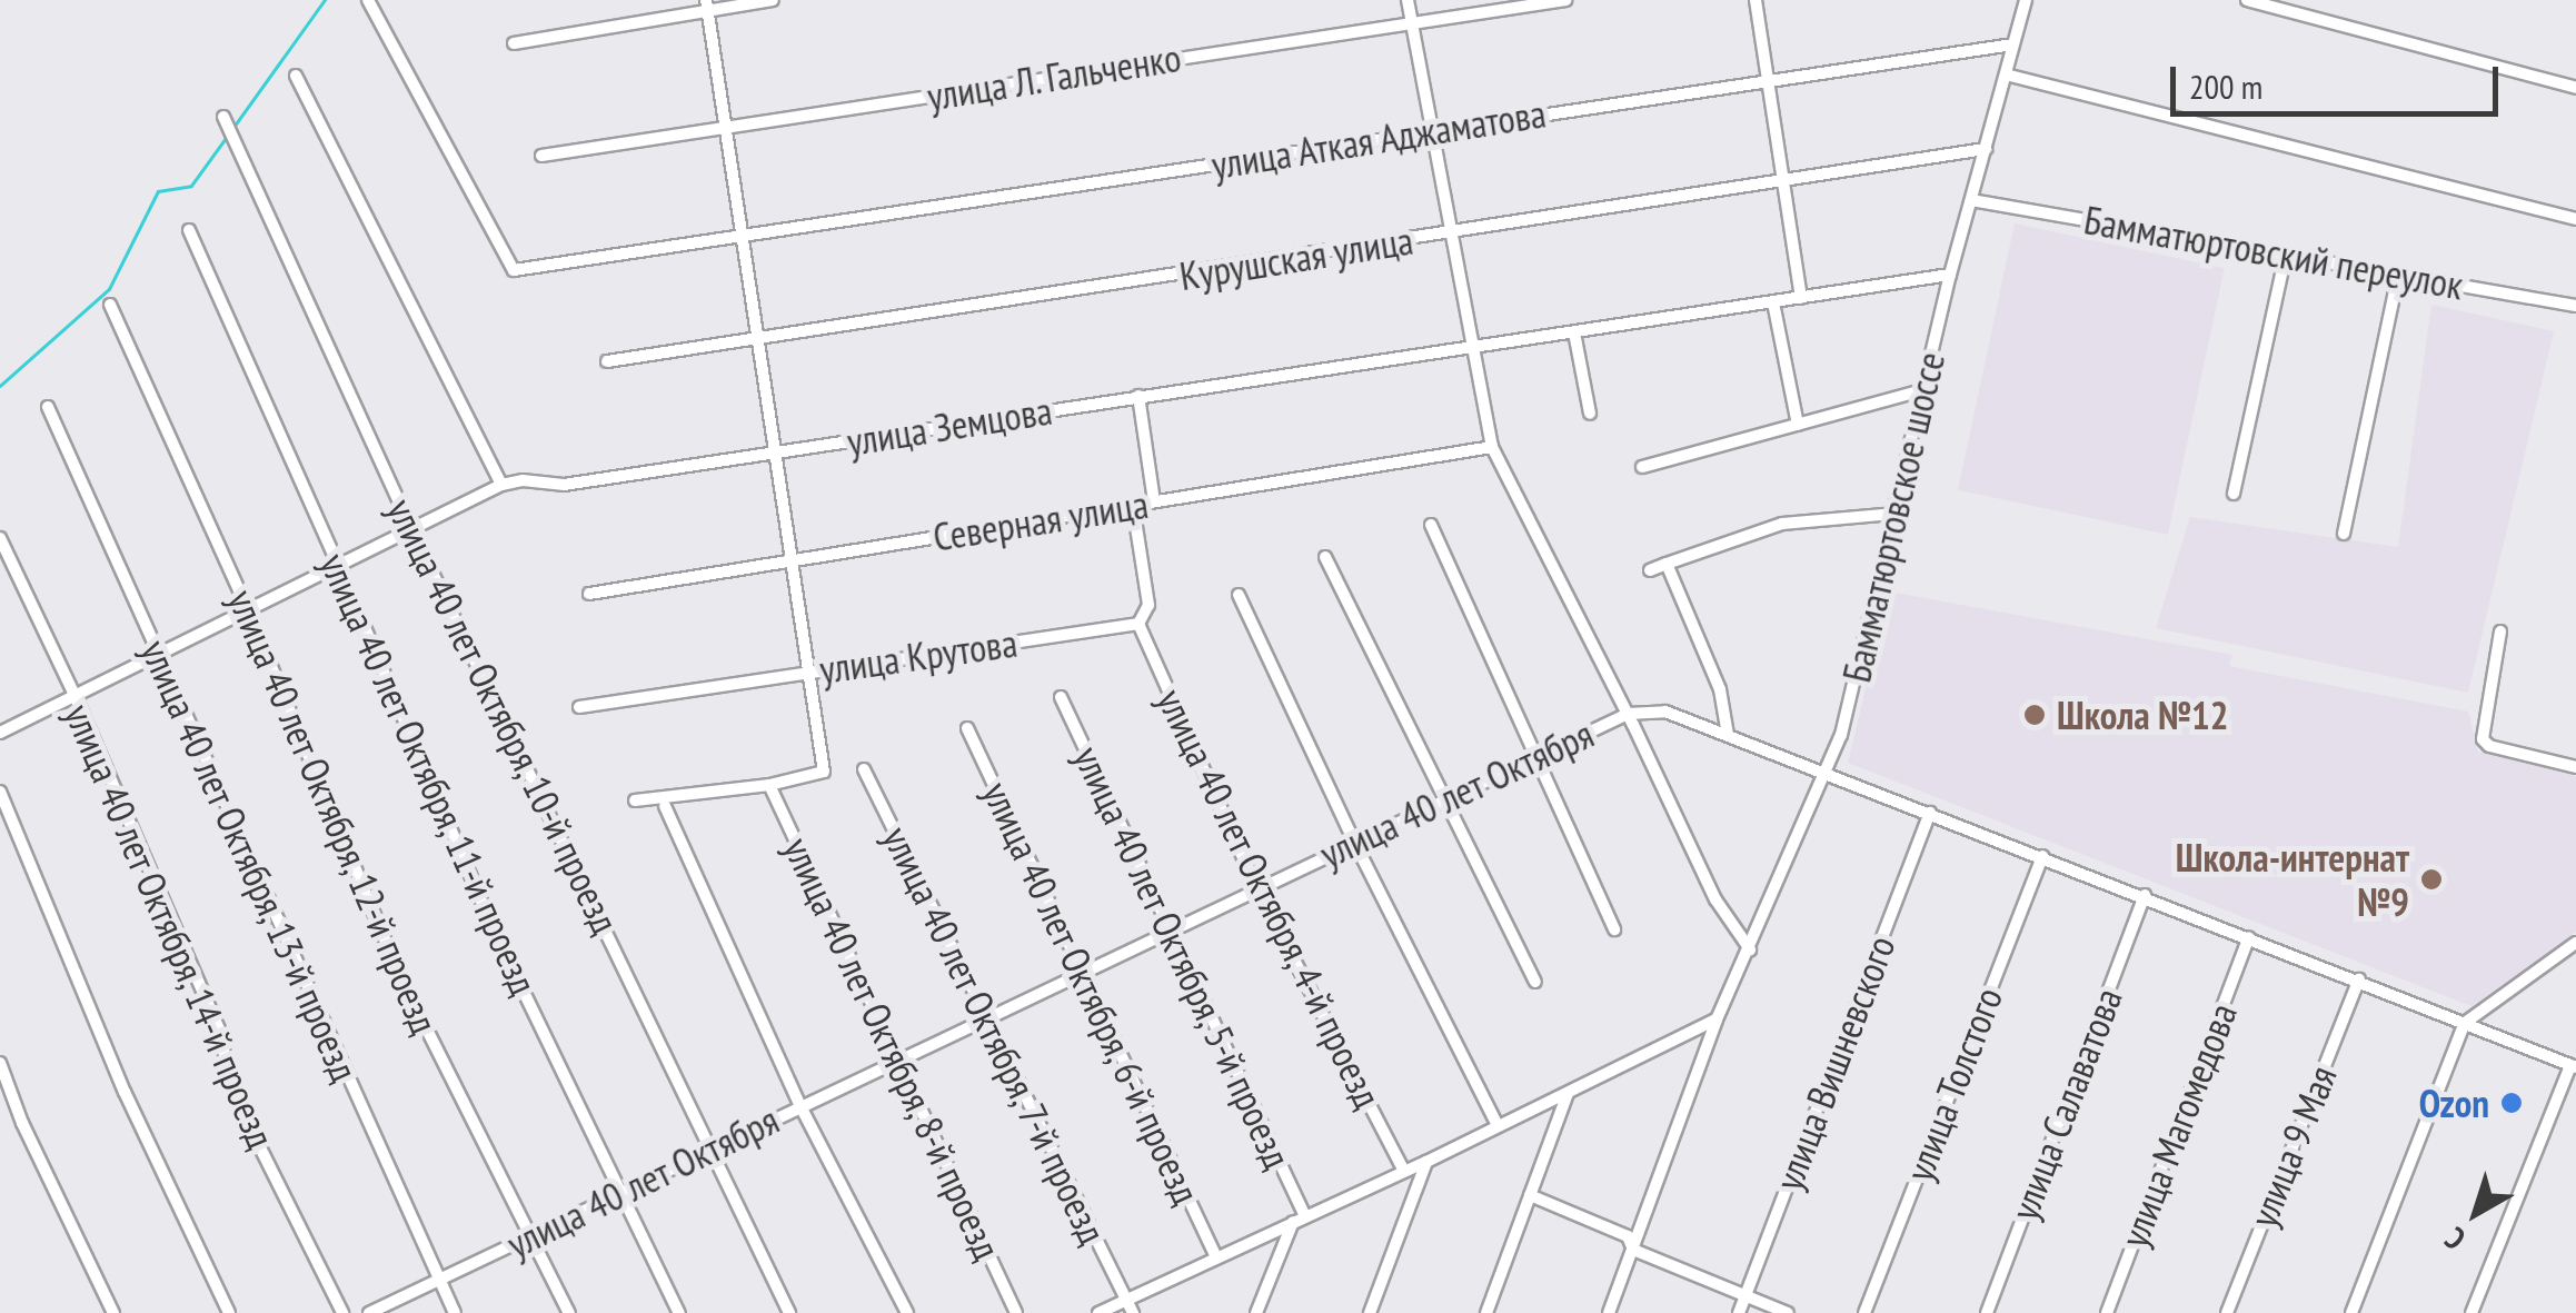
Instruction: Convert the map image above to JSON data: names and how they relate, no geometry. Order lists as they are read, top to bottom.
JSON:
{
  "streets": {
    "street": [
      "улица Л. Гальченко",
      "улица Аткая Аджаматова",
      "Бамматюртовский переулок",
      "Курушская улица",
      "улица Земцова",
      "Бамматюртовское шоссе",
      "Северная улица",
      "улица Крутова",
      "улица 40 лет Октября, 10-й проезд",
      "улица 40 лет Октября, 11-й проезд",
      "улица 40 лет Октября",
      "улица 40 лет Октября, 12-й проезд",
      "улица 40 лет Октября, 13-й проезд",
      "улица 40 лет Октября, 4-й проезд",
      "улица 40 лет Октября, 14-й проезд",
      "улица 40 лет Октября, 5-й проезд",
      "улица 40 лет Октября, 6-й проезд",
      "улица 40 лет Октября, 7-й проезд",
      "улица 40 лет Октября, 8-й проезд",
      "улица Вишневского",
      "улица Толстого",
      "улица Салаватова",
      "улица Магомедова",
      "улица 9 Мая"
    ]
  },
  "crossings": [
    ["улица Аткая Аджаматова", "Бамматюртовское шоссе"],
    ["Бамматюртовский переулок", "Бамматюртовское шоссе"],
    ["Курушская улица", "Бамматюртовское шоссе"],
    ["улица Земцова", "Бамматюртовское шоссе"],
    ["улица Земцова", "улица 40 лет Октября, 10-й проезд"],
    ["улица Земцова", "улица 40 лет Октября, 11-й проезд"],
    ["улица Земцова", "улица 40 лет Октября, 12-й проезд"],
    ["улица Земцова", "улица 40 лет Октября, 13-й проезд"],
    ["улица Земцова", "улица 40 лет Октября, 14-й проезд"],
    ["Бамматюртовское шоссе", "улица 40 лет Октября"],
    ["улица Крутова", "улица 40 лет Октября, 4-й проезд"],
    ["улица 40 лет Октября, 10-й проезд", "улица 40 лет Октября"],
    ["улица 40 лет Октября, 11-й проезд", "улица 40 лет Октября"],
    ["улица 40 лет Октября", "улица 40 лет Октября, 12-й проезд"],
    ["улица 40 лет Октября", "улица 40 лет Октября, 13-й проезд"],
    ["улица 40 лет Октября", "улица 40 лет Октября, 4-й проезд"],
    ["улица 40 лет Октября", "улица 40 лет Октября, 5-й проезд"],
    ["улица 40 лет Октября", "улица 40 лет Октября, 6-й проезд"],
    ["улица 40 лет Октября", "улица 40 лет Октября, 7-й проезд"],
    ["улица 40 лет Октября", "улица 40 лет Октября, 8-й проезд"],
    ["улица 40 лет Октября", "улица Вишневского"],
    ["улица 40 лет Октября", "улица Толстого"],
    ["улица 40 лет Октября", "улица Салаватова"],
    ["улица 40 лет Октября", "улица Магомедова"],
    ["улица 40 лет Октября", "улица 9 Мая"]
  ],
  "places": ["Школа №12", "Школа-интернат №9", "Ozon"],
  "scale_bar": "200 m",
  "north": "bottom left"
}
